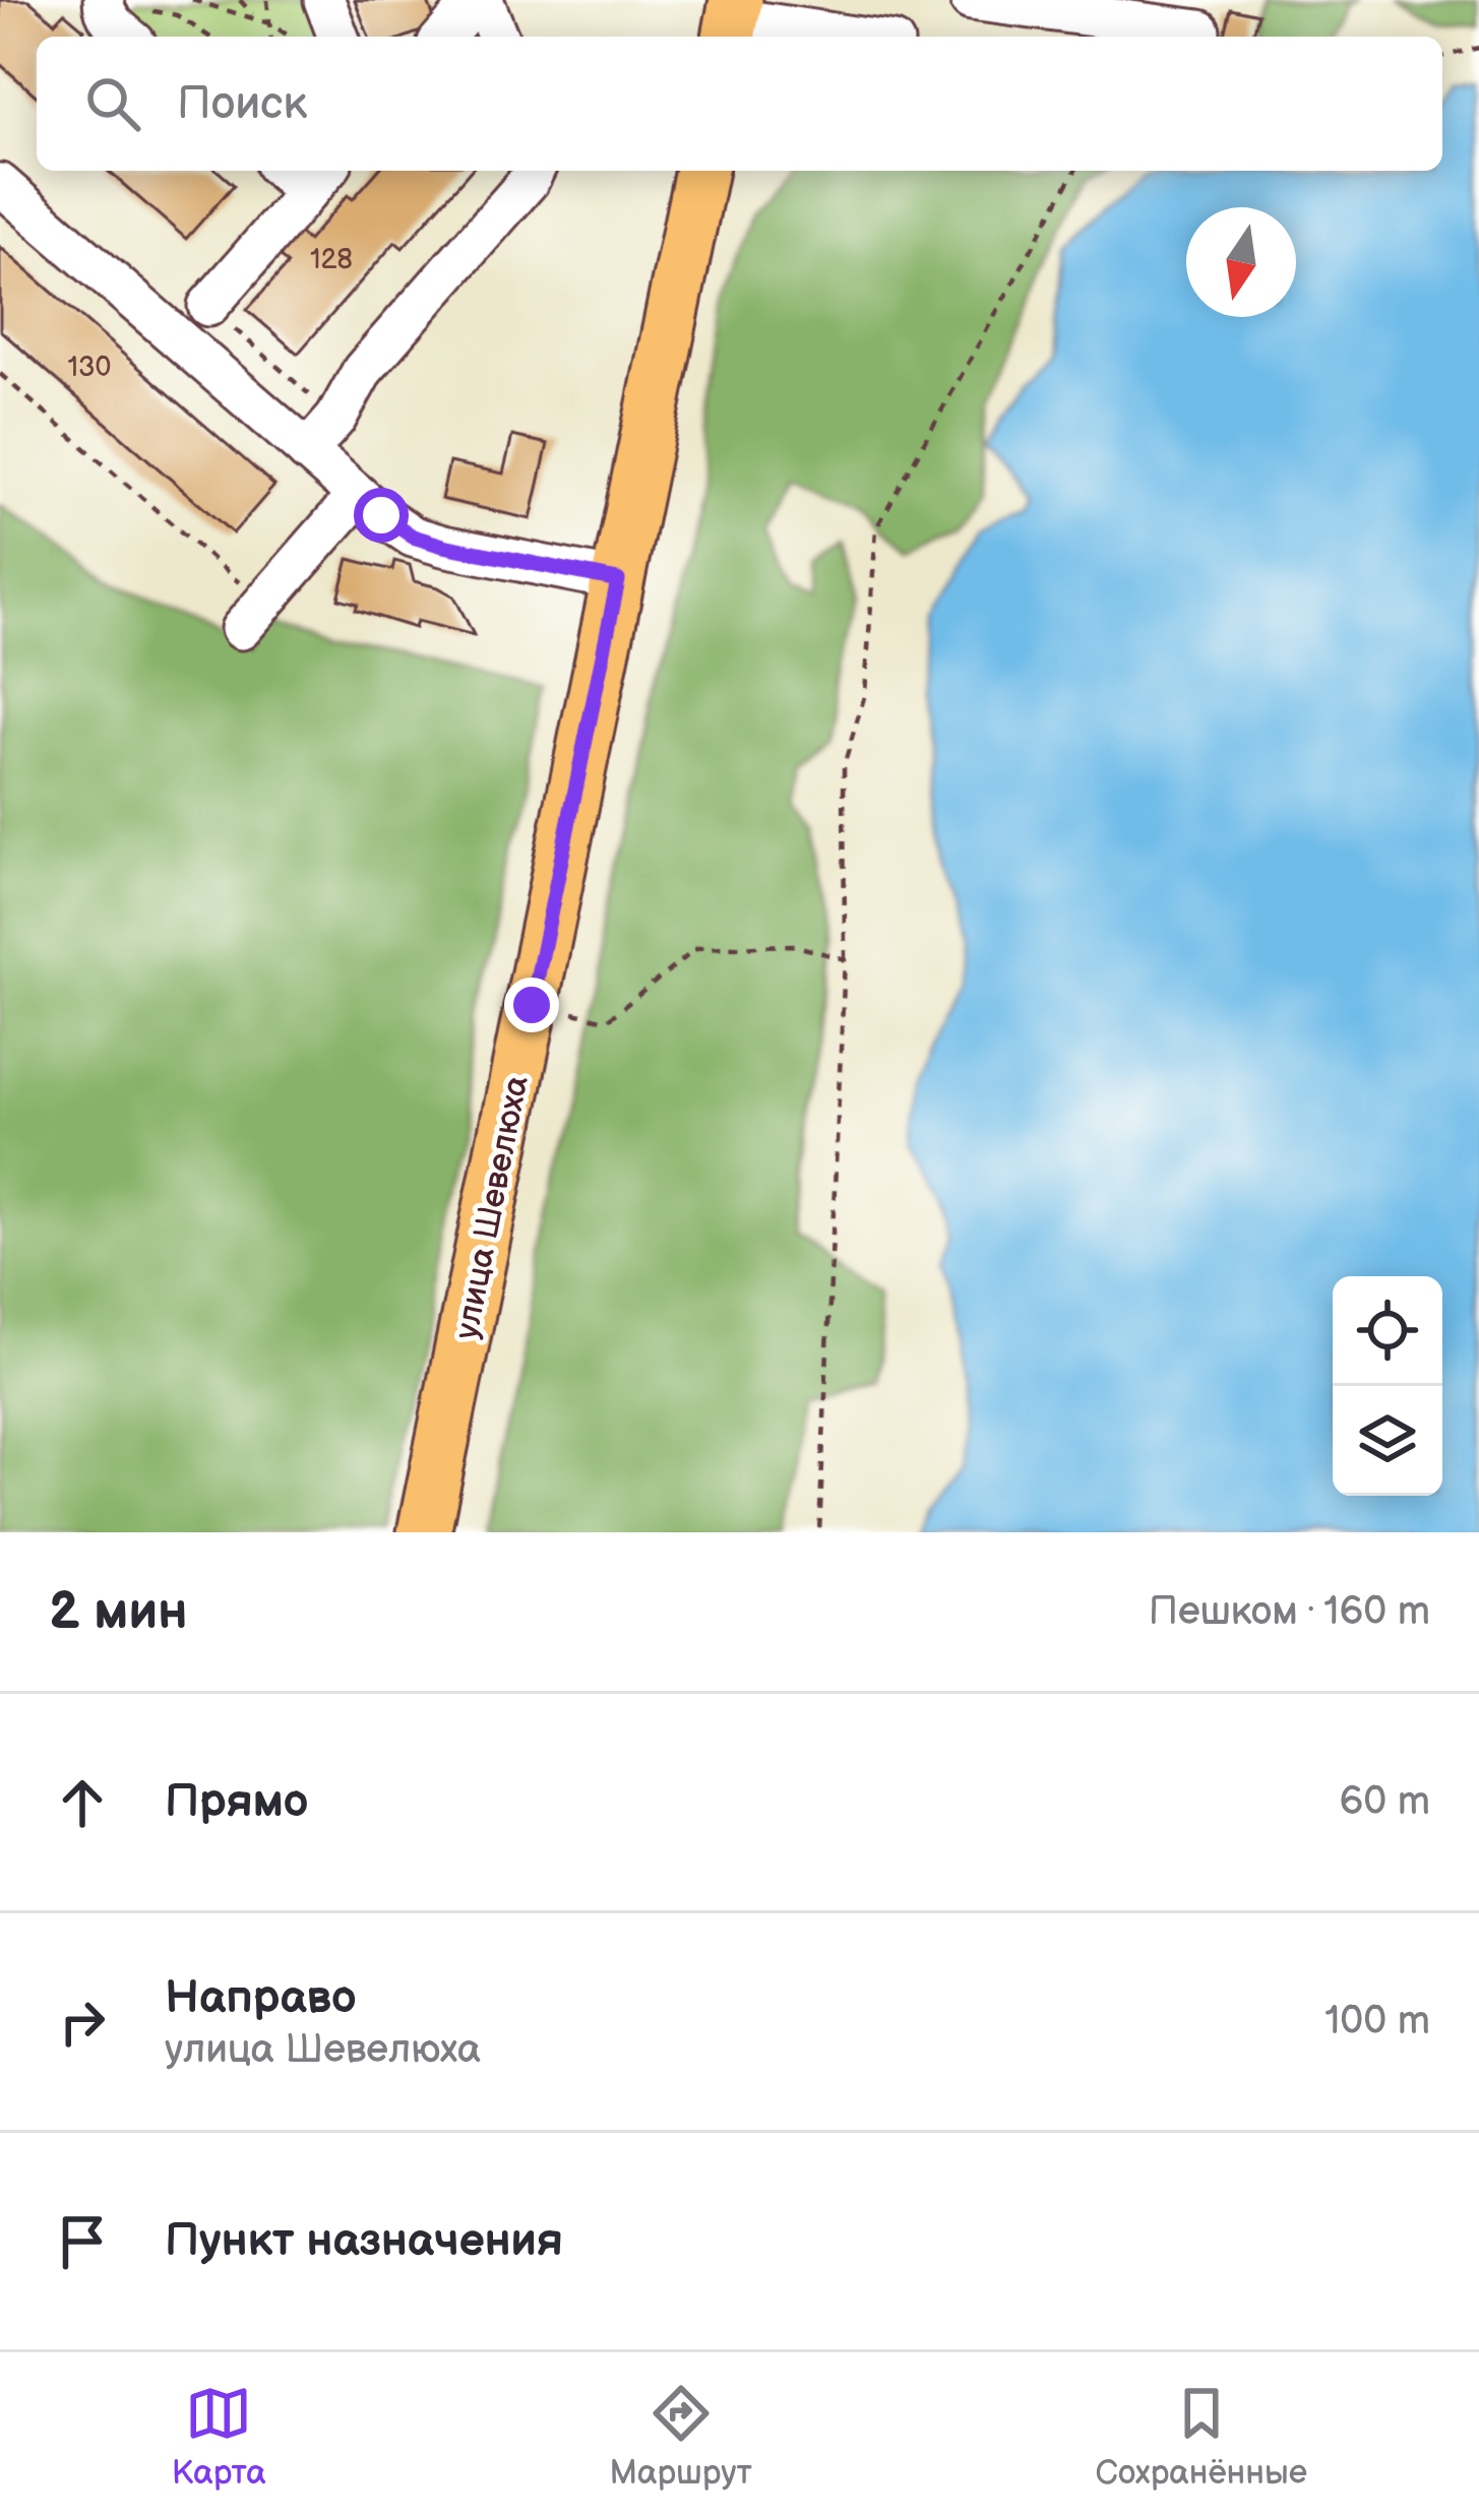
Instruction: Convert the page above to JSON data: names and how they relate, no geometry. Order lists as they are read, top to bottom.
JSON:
{
  "streets": {
    "main road": ["улица Шевелюха"]
  },
  "house_numbers": ["128", "130"],
  "north": "bottom",
  "page": {
    "search": "Поиск",
    "heading": ["2 мин", "Пешком · 160 m"],
    "list": [
      ["Прямо", "60 m"],
      ["Направо", "улица Шевелюха", "100 m"],
      "Пункт назначения"
    ],
    "nav": ["Карта", "Маршрут", "Сохранённые"]
  }
}
